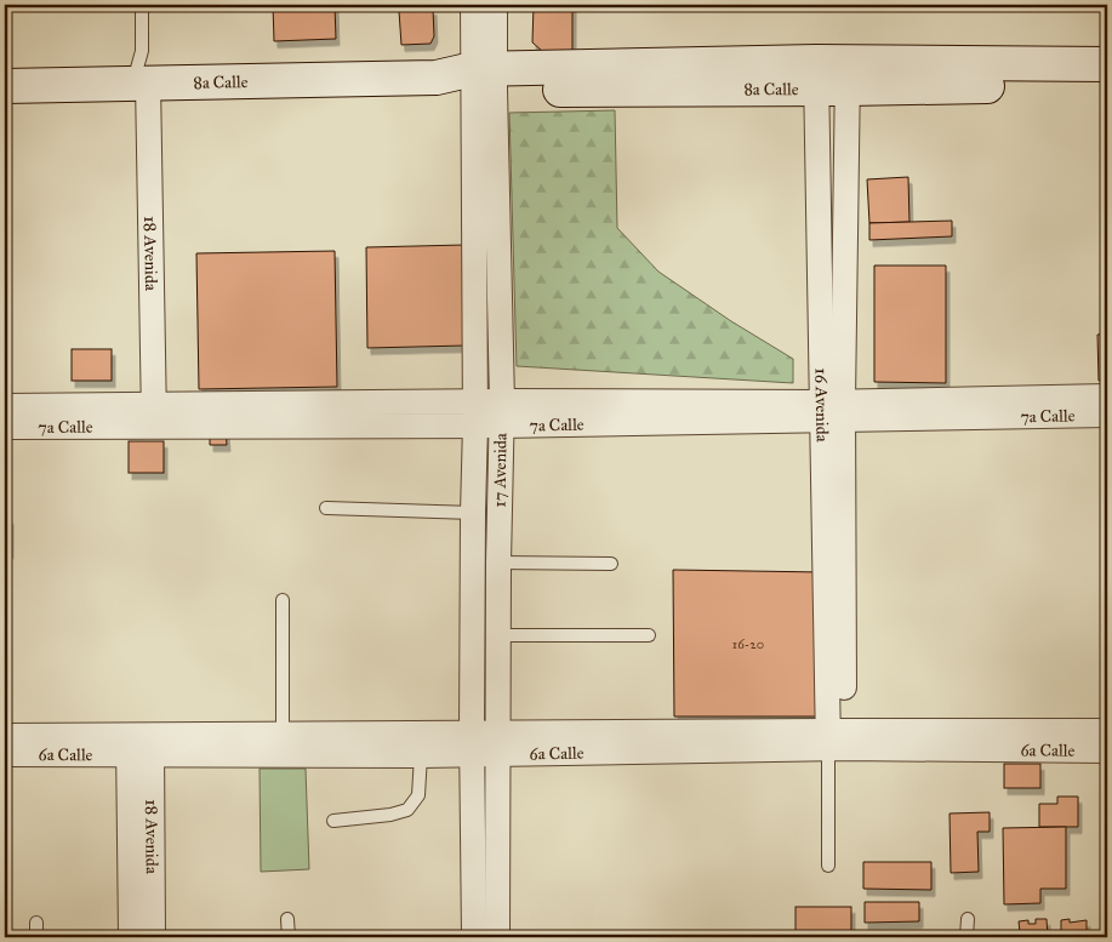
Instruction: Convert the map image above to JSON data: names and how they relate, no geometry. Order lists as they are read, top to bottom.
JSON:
{
  "streets": {
    "main road": ["8a Calle"],
    "street": [
      "18 Avenida",
      "16 Avenida",
      "7a Calle",
      "17 Avenida",
      "6a Calle"
    ]
  },
  "crossings": [
    ["8a Calle", "18 Avenida"],
    ["8a Calle", "16 Avenida"],
    ["8a Calle", "17 Avenida"],
    ["18 Avenida", "7a Calle"],
    ["18 Avenida", "6a Calle"],
    ["16 Avenida", "7a Calle"],
    ["16 Avenida", "6a Calle"],
    ["7a Calle", "17 Avenida"],
    ["17 Avenida", "6a Calle"]
  ],
  "house_numbers": ["16-20"]
}
